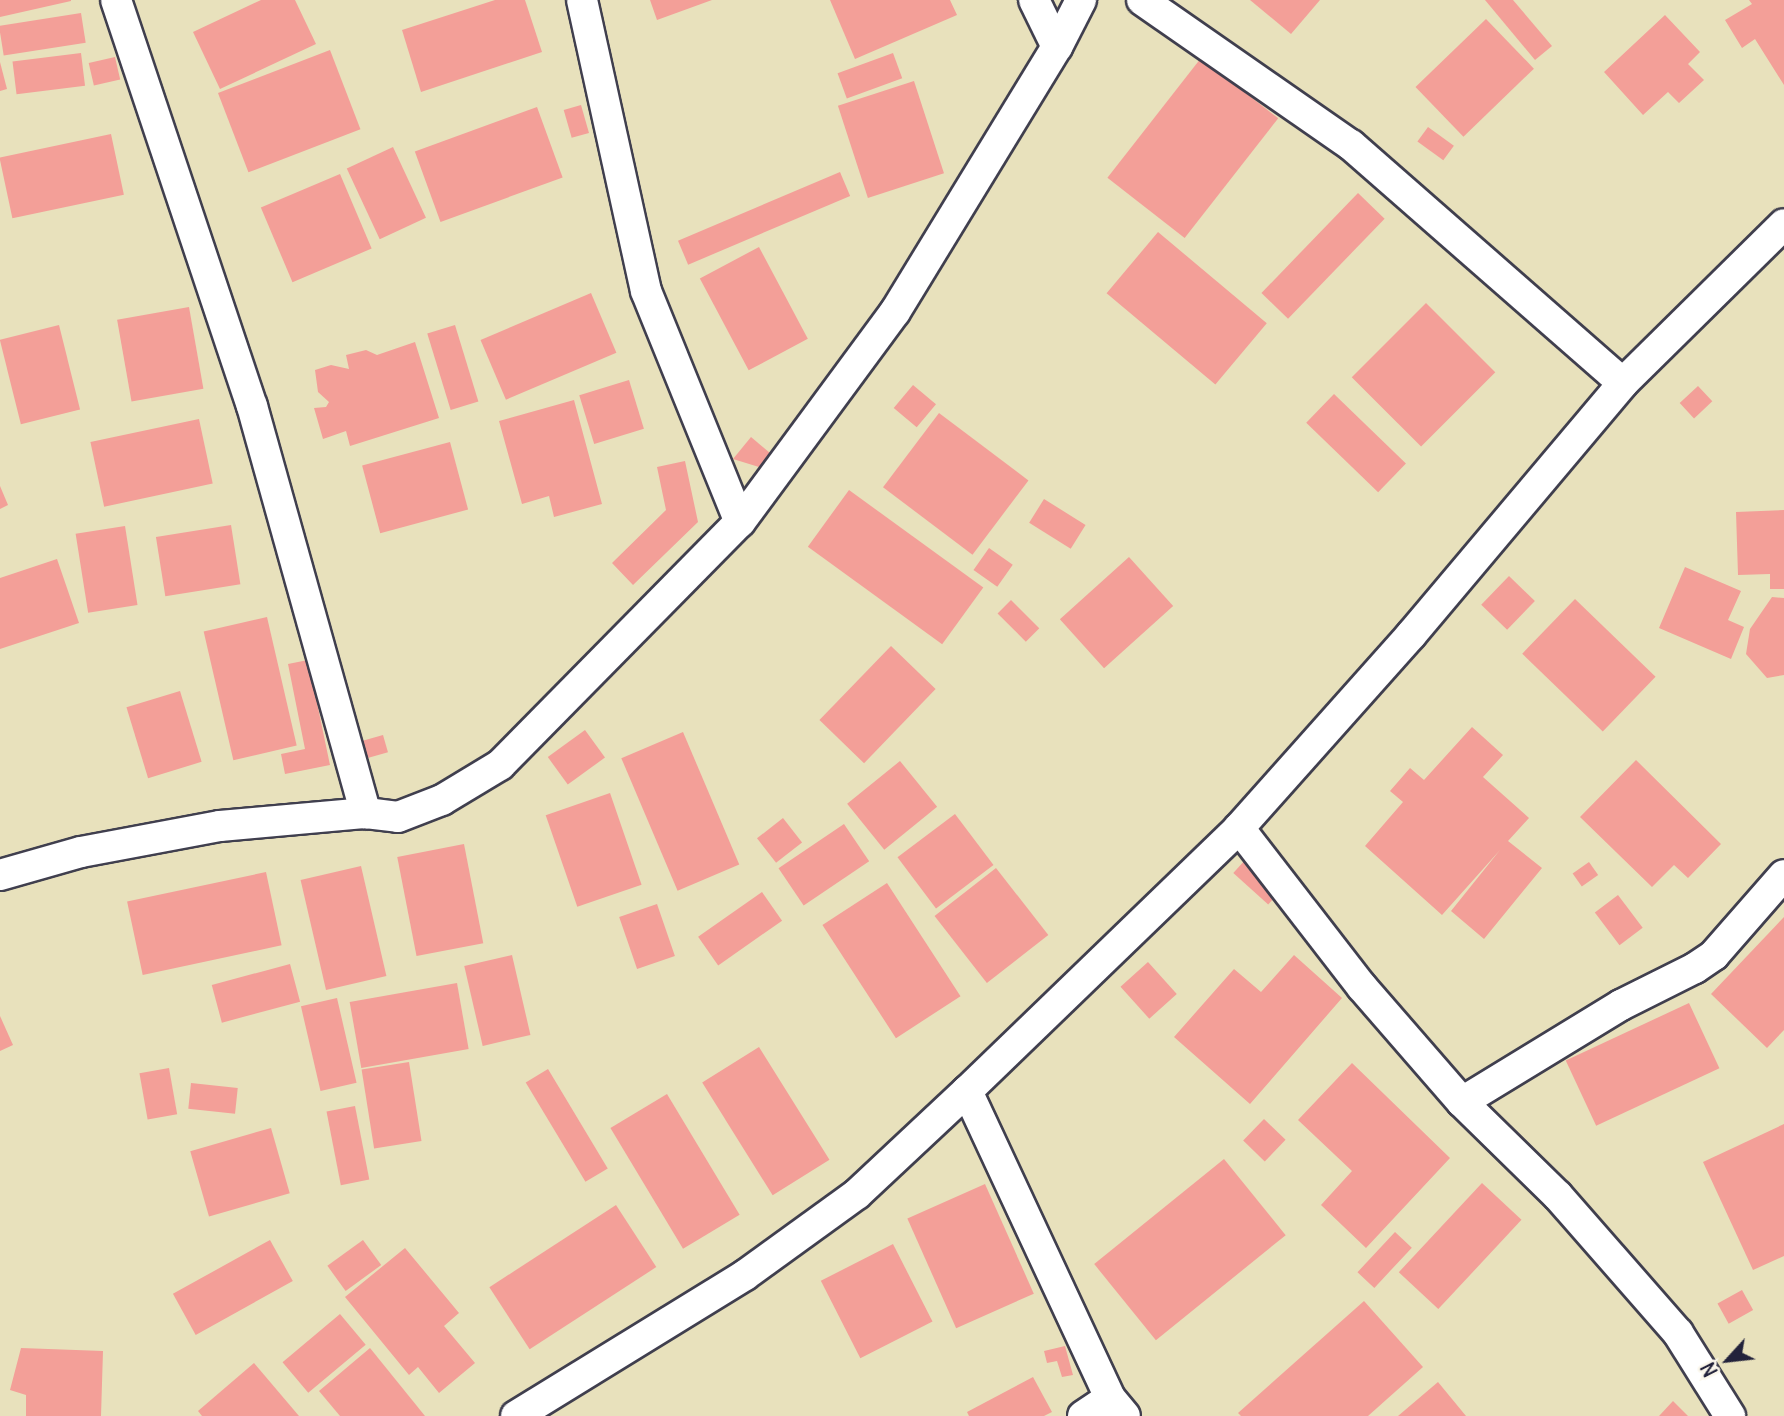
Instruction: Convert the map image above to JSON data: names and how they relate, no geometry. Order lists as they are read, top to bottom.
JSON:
{
  "north": "bottom left"
}
